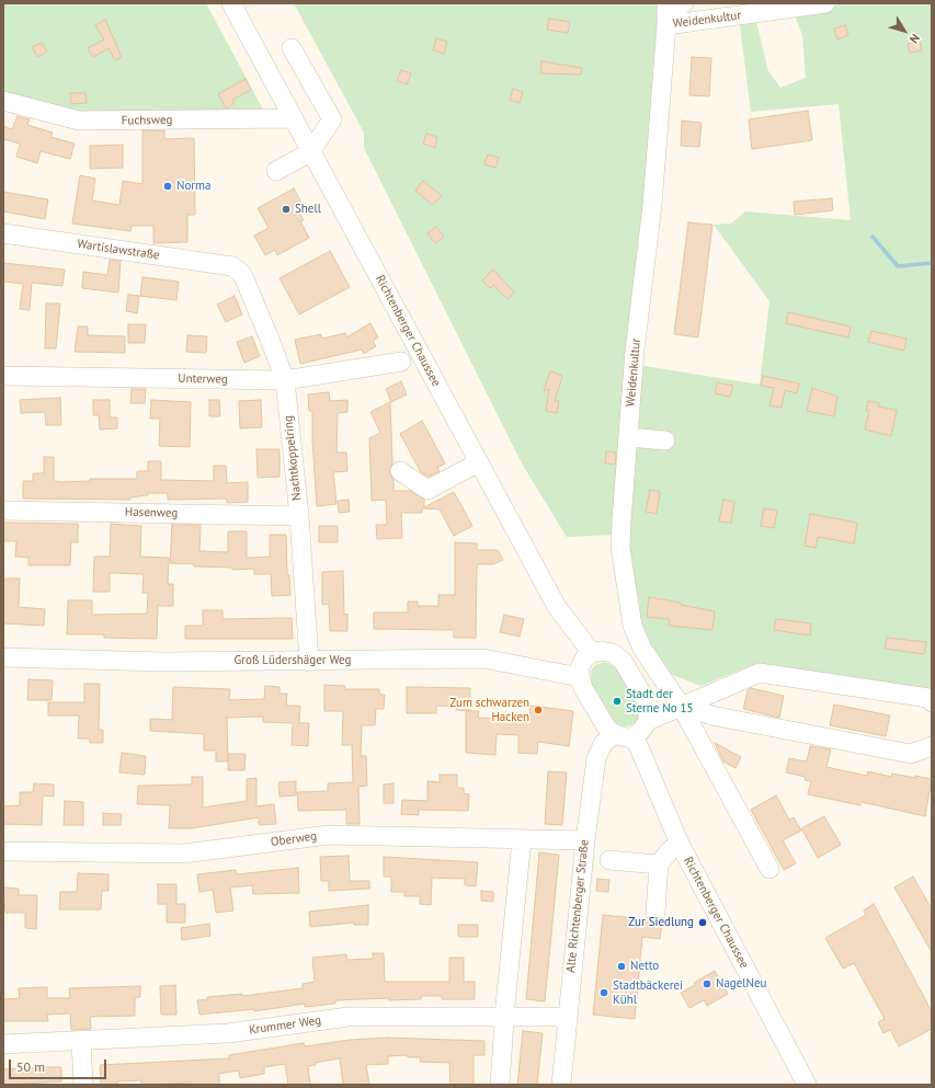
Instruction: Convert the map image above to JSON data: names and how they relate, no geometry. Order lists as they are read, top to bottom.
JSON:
{
  "streets": {
    "street": [
      "Weidenkultur",
      "Fuchsweg",
      "Wartislawstraße",
      "Richtenberger Chaussee",
      "Unterweg",
      "Nachtkoppelring",
      "Hasenweg",
      "Groß Lüdershäger Weg",
      "Oberweg",
      "Alte Richtenberger Straße",
      "Krummer Weg"
    ]
  },
  "crossings": [
    ["Fuchsweg", "Richtenberger Chaussee"],
    ["Wartislawstraße", "Nachtkoppelring"],
    ["Unterweg", "Nachtkoppelring"],
    ["Nachtkoppelring", "Hasenweg"],
    ["Nachtkoppelring", "Groß Lüdershäger Weg"],
    ["Oberweg", "Alte Richtenberger Straße"],
    ["Alte Richtenberger Straße", "Krummer Weg"]
  ],
  "places": [
    "Norma",
    "Shell",
    "Stadt der Sterne No 15",
    "Zum schwarzen Hacken",
    "Zur Siedlung",
    "Netto",
    "NagelNeu",
    "Stadtbäckerei Kühl"
  ],
  "scale_bar": "50 m",
  "north": "bottom right"
}
